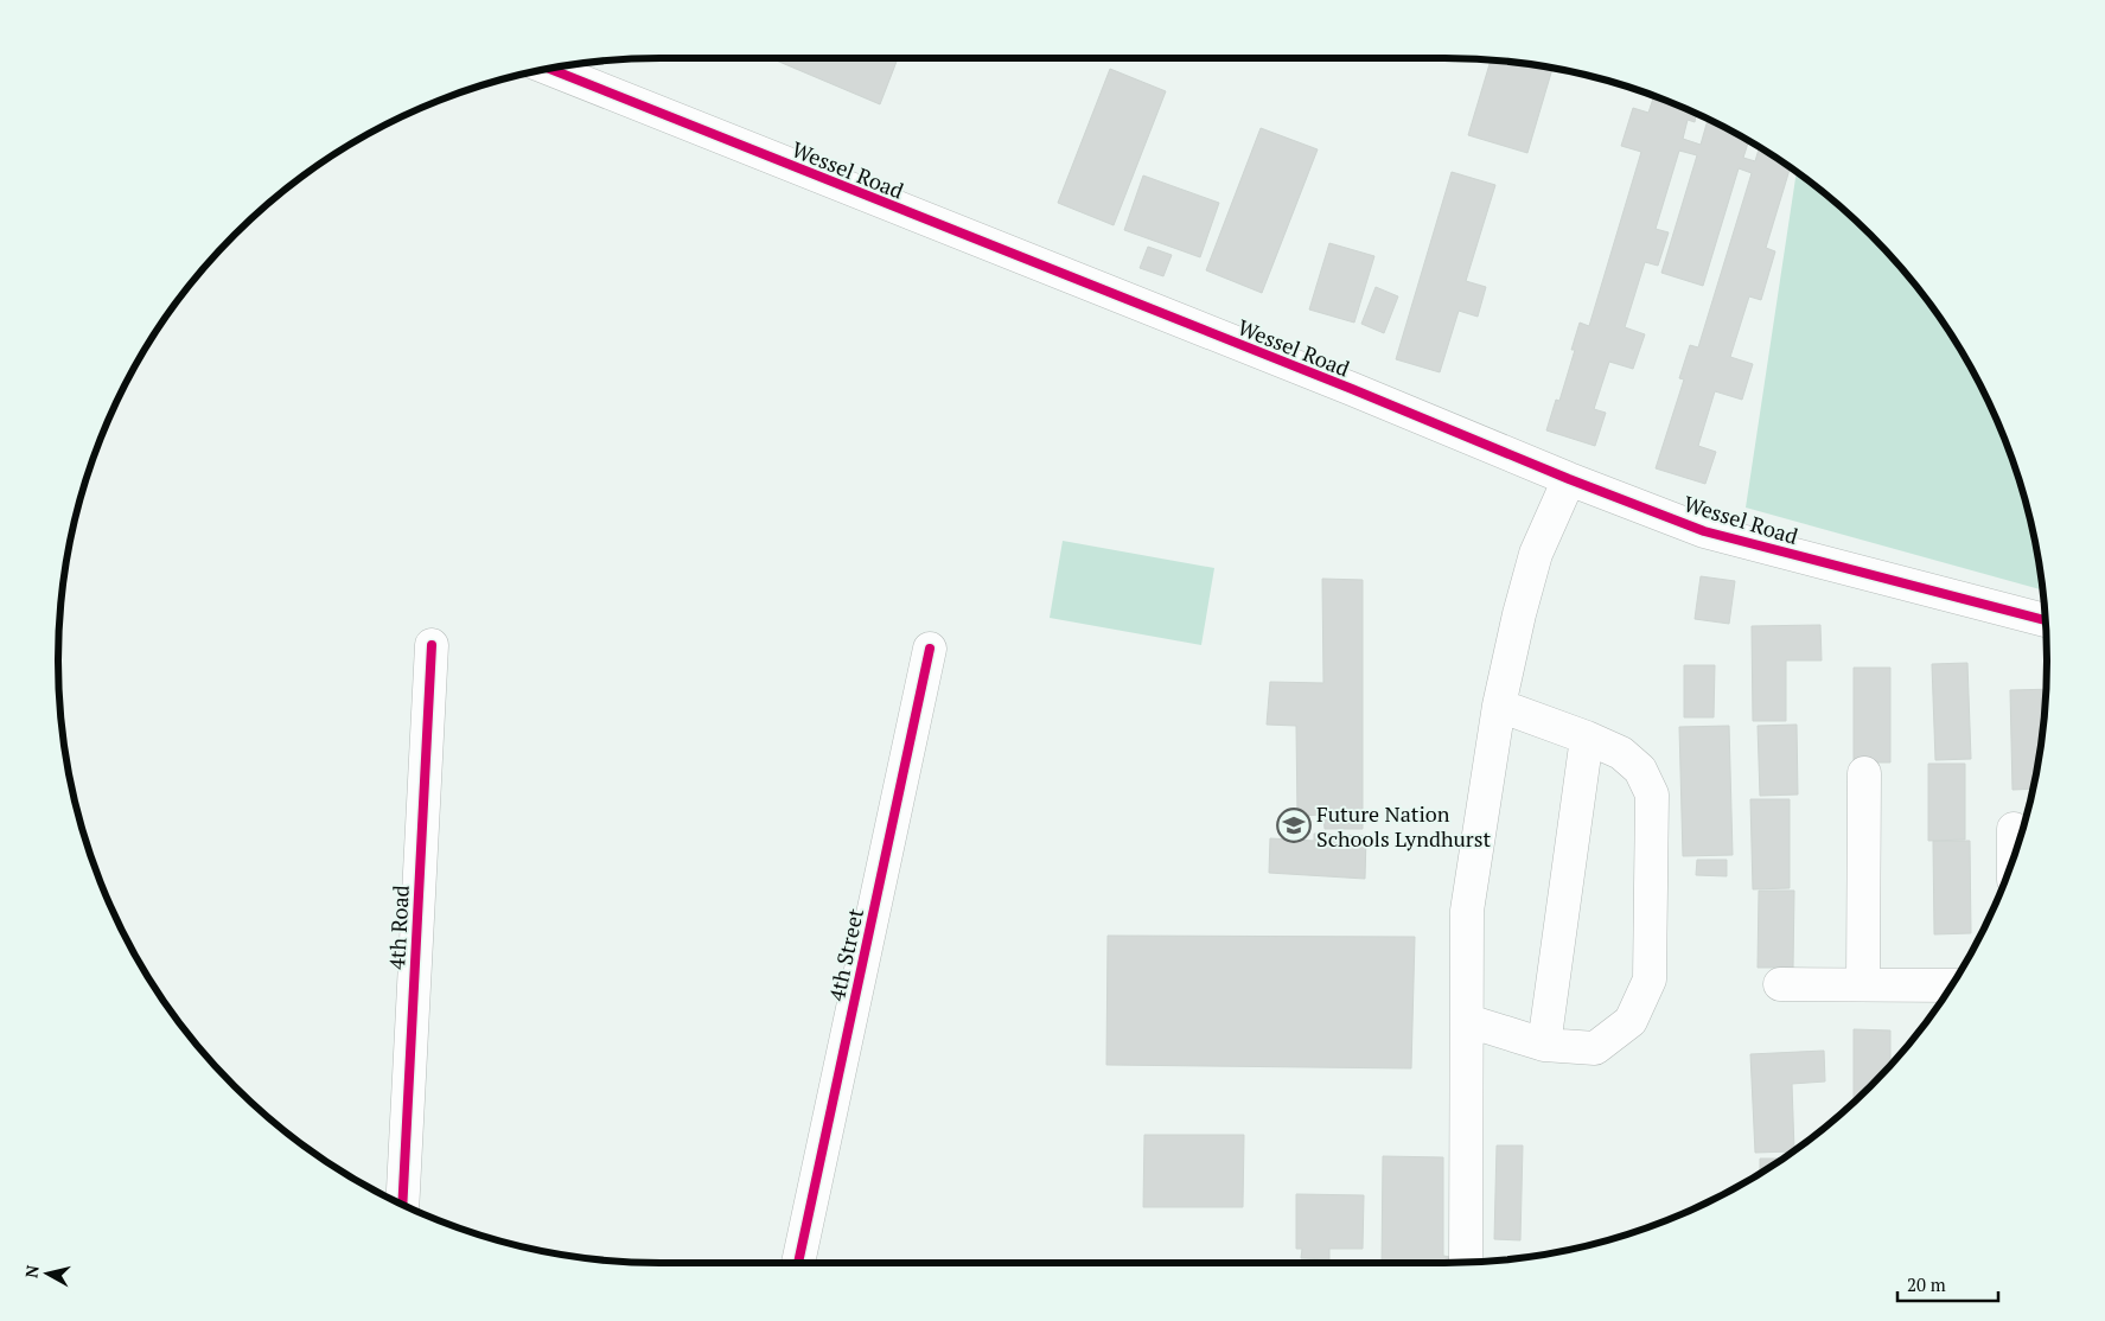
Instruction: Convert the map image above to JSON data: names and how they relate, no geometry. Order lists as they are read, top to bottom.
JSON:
{
  "streets": {
    "street": ["Wessel Road", "4th Road", "4th Street"]
  },
  "places": {
    "school or university": ["Future Nation Schools Lyndhurst"]
  },
  "scale_bar": "20 m",
  "north": "left"
}
